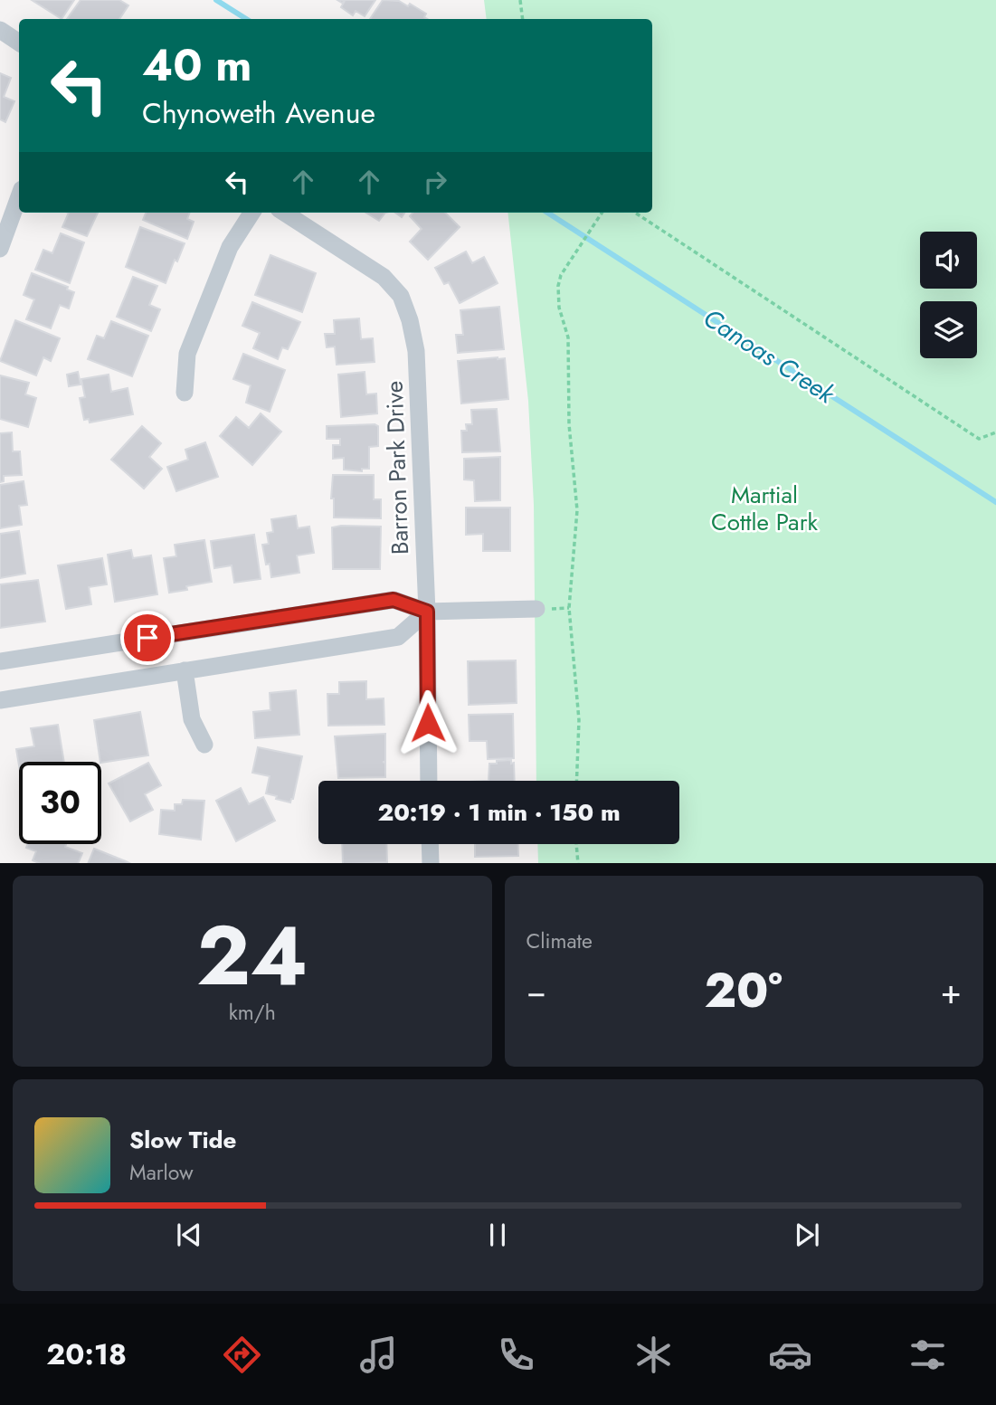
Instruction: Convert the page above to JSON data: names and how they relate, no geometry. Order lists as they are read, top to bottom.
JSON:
{
  "streets": {
    "street": ["Barron Park Drive"]
  },
  "water": ["Canoas Creek"],
  "parks": ["Martial Cottle Park"],
  "page": {
    "turn": ["40 m", "Chynoweth Avenue"],
    "limit": "30",
    "trip": "20:19 · 1 min · 150 m",
    "tile": [
      ["24", "km/h"],
      "Climate"
    ],
    "heat": ["−", "20°", "+"],
    "song": ["Slow Tide", "Marlow"],
    "tabs": "20:18"
  }
}
